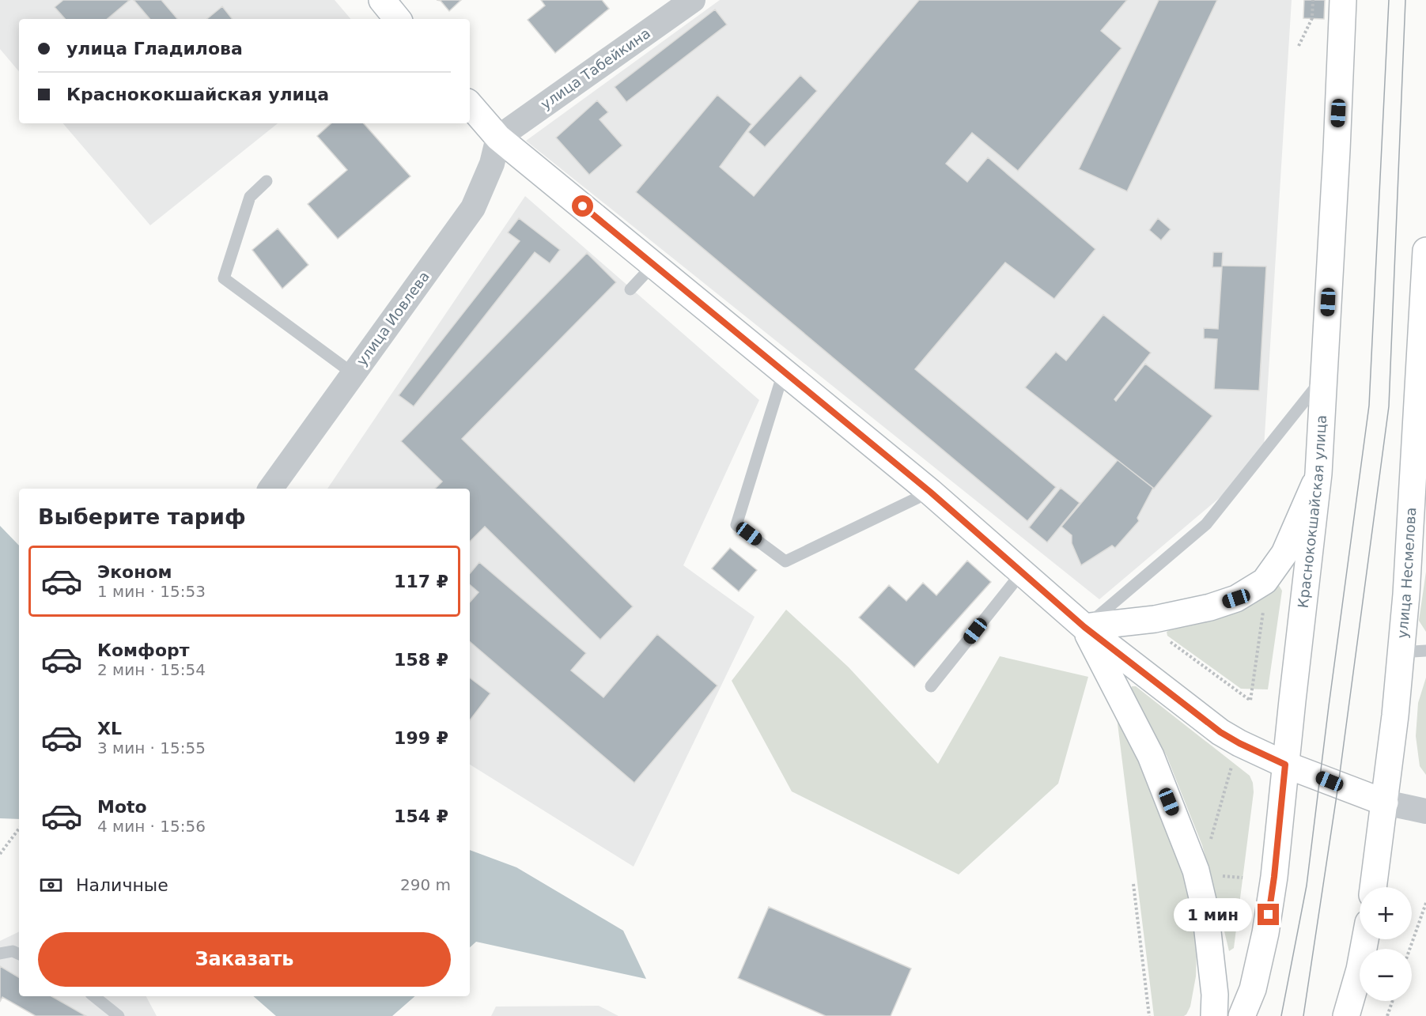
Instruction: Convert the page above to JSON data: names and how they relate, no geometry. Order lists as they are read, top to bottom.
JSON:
{
  "streets": {
    "main road": ["Краснококшайская улица", "улица Несмелова"],
    "street": ["улица Табейкина", "улица Иовлева"]
  },
  "crossings": [
    ["улица Табейкина", "улица Иовлева"]
  ],
  "page": {
    "banner": ["улица Гладилова", "Краснококшайская улица"],
    "heading": "Выберите тариф",
    "list": [
      {
        "name": "Эконом",
        "note": "1 мин · 15:53",
        "value": "117 ₽"
      },
      {
        "name": "Комфорт",
        "note": "2 мин · 15:54",
        "value": "158 ₽"
      },
      {
        "name": "XL",
        "note": "3 мин · 15:55",
        "value": "199 ₽"
      },
      {
        "name": "Moto",
        "note": "4 мин · 15:56",
        "value": "154 ₽"
      }
    ],
    "pay": ["Наличные", "290 m"],
    "map_buttons": ["+", "−"],
    "bubble": "1 мин",
    "buttons": "Заказать"
  }
}
